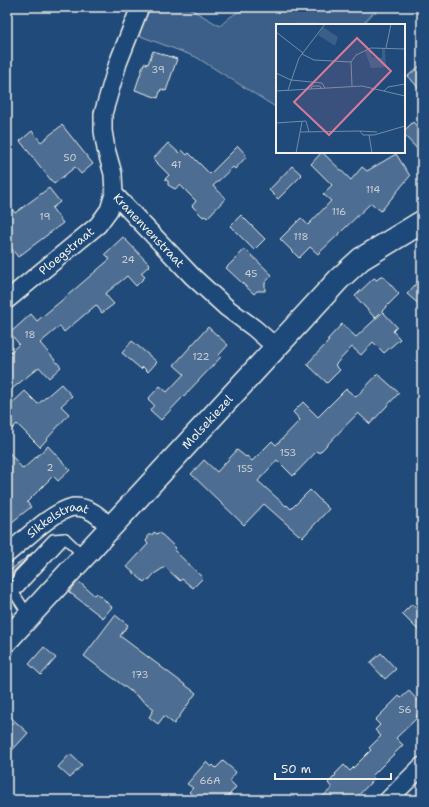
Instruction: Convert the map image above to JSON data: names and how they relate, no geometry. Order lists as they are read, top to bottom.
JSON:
{
  "streets": {
    "main road": ["Molsekiezel"],
    "street": ["Kranenvenstraat", "Ploegstraat", "Sikkelstraat"]
  },
  "crossings": [
    ["Kranenvenstraat", "Ploegstraat"],
    ["Kranenvenstraat", "Molsekiezel"],
    ["Molsekiezel", "Sikkelstraat"]
  ],
  "house_numbers": [
    "39",
    "50",
    "41",
    "114",
    "116",
    "19",
    "118",
    "24",
    "45",
    "18",
    "122",
    "153",
    "2",
    "155",
    "173",
    "56",
    "66A"
  ],
  "scale_bar": "50 m"
}
